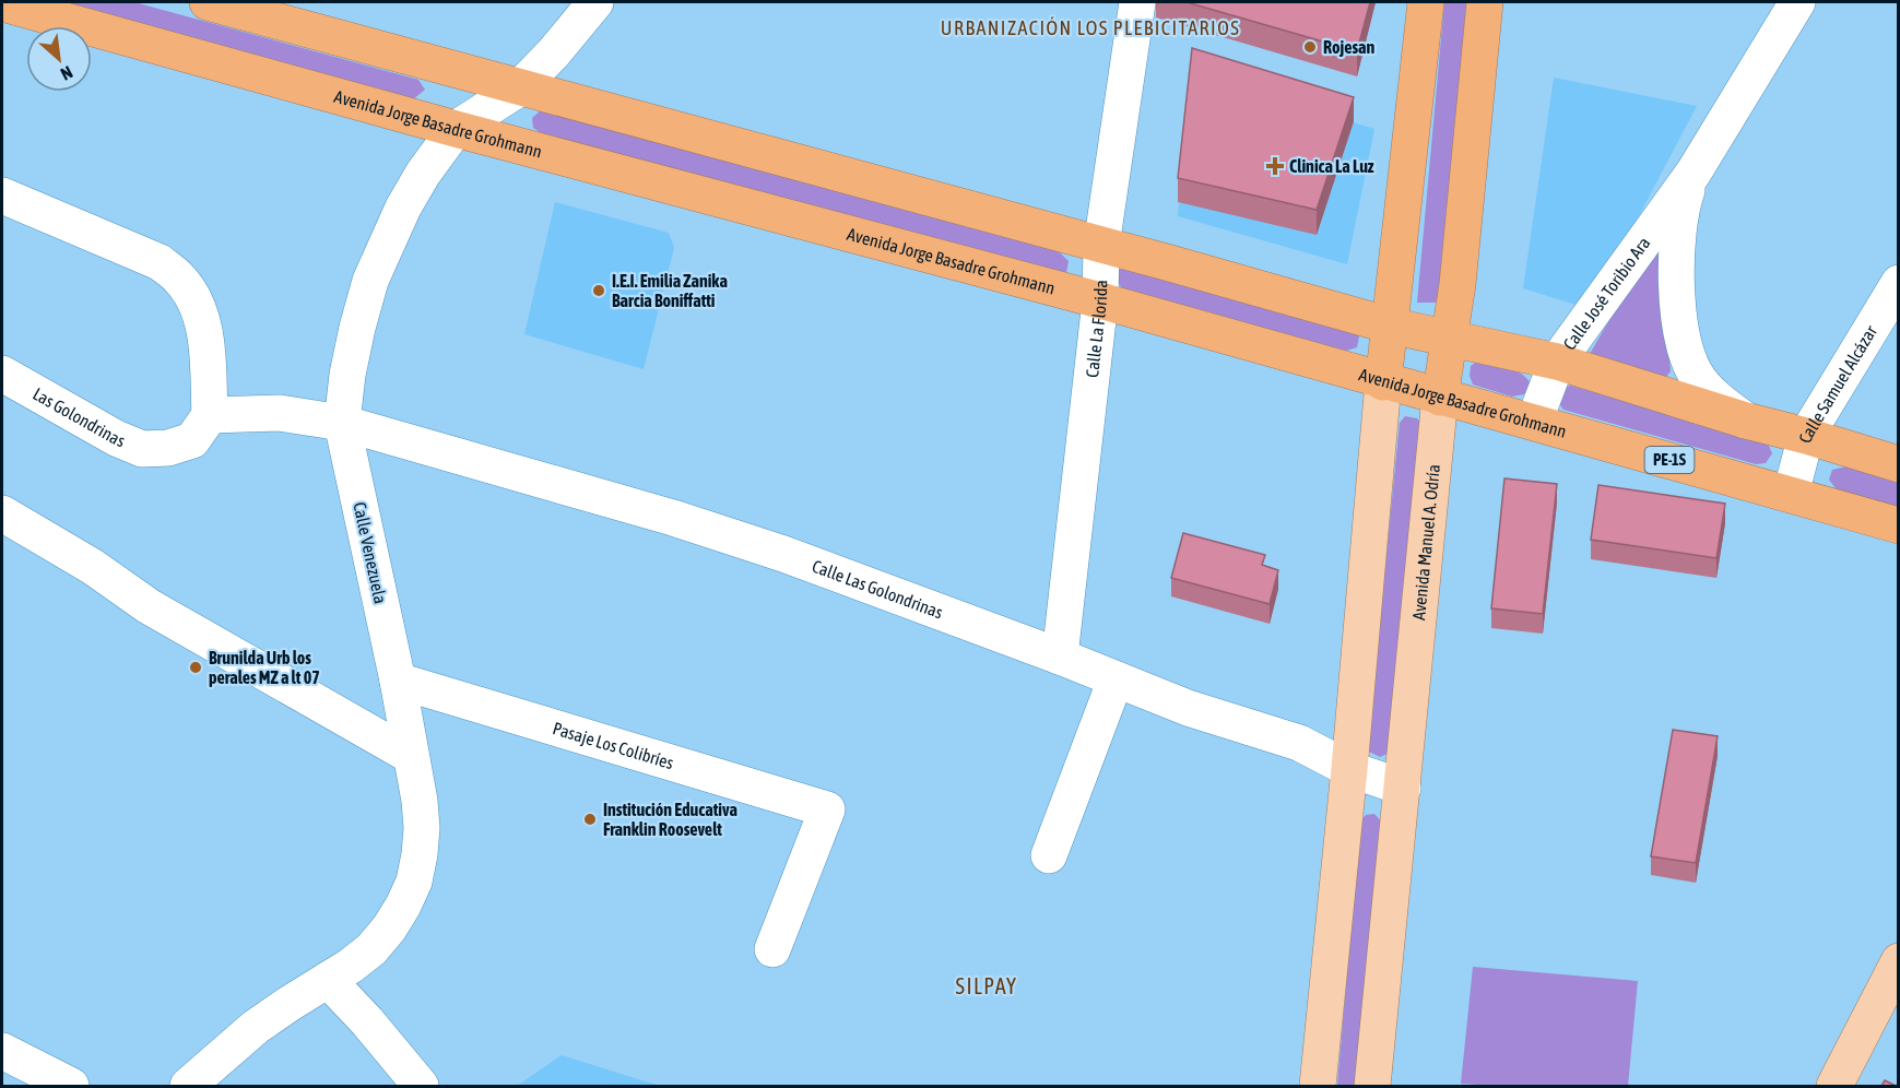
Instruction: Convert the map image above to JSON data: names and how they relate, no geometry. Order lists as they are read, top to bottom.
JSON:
{
  "streets": {
    "highway": ["Avenida Jorge Basadre Grohmann", "PE-1S", "Avenida Manuel A. Odría"],
    "street": [
      "Calle José Toribio Ara",
      "Calle La Florida",
      "Calle Samuel Alcázar",
      "Las Golondrinas",
      "Calle Venezuela",
      "Calle Las Golondrinas",
      "Pasaje Los Colibríes"
    ]
  },
  "crossings": [
    ["Avenida Jorge Basadre Grohmann", "Calle José Toribio Ara"],
    ["Avenida Jorge Basadre Grohmann", "Calle La Florida"],
    ["Avenida Jorge Basadre Grohmann", "Calle Samuel Alcázar"],
    ["Avenida Jorge Basadre Grohmann", "Avenida Manuel A. Odría"],
    ["Avenida Jorge Basadre Grohmann", "Calle Venezuela"],
    ["Calle La Florida", "Calle Las Golondrinas"],
    ["Avenida Manuel A. Odría", "Calle Las Golondrinas"],
    ["Calle Venezuela", "Calle Las Golondrinas"],
    ["Calle Venezuela", "Pasaje Los Colibríes"]
  ],
  "districts": ["URBANIZACIÓN LOS PLEBICITARIOS", "SILPAY"],
  "places": {
    "other": [
      "Rojesan",
      "I.E.I. Emilia Zanika Barcia Boniffatti",
      "Brunilda Urb los perales MZ a lt 07",
      "Institución Educativa Franklin Roosevelt"
    ],
    "health": ["Clinica La Luz"]
  },
  "north": "bottom right"
}
